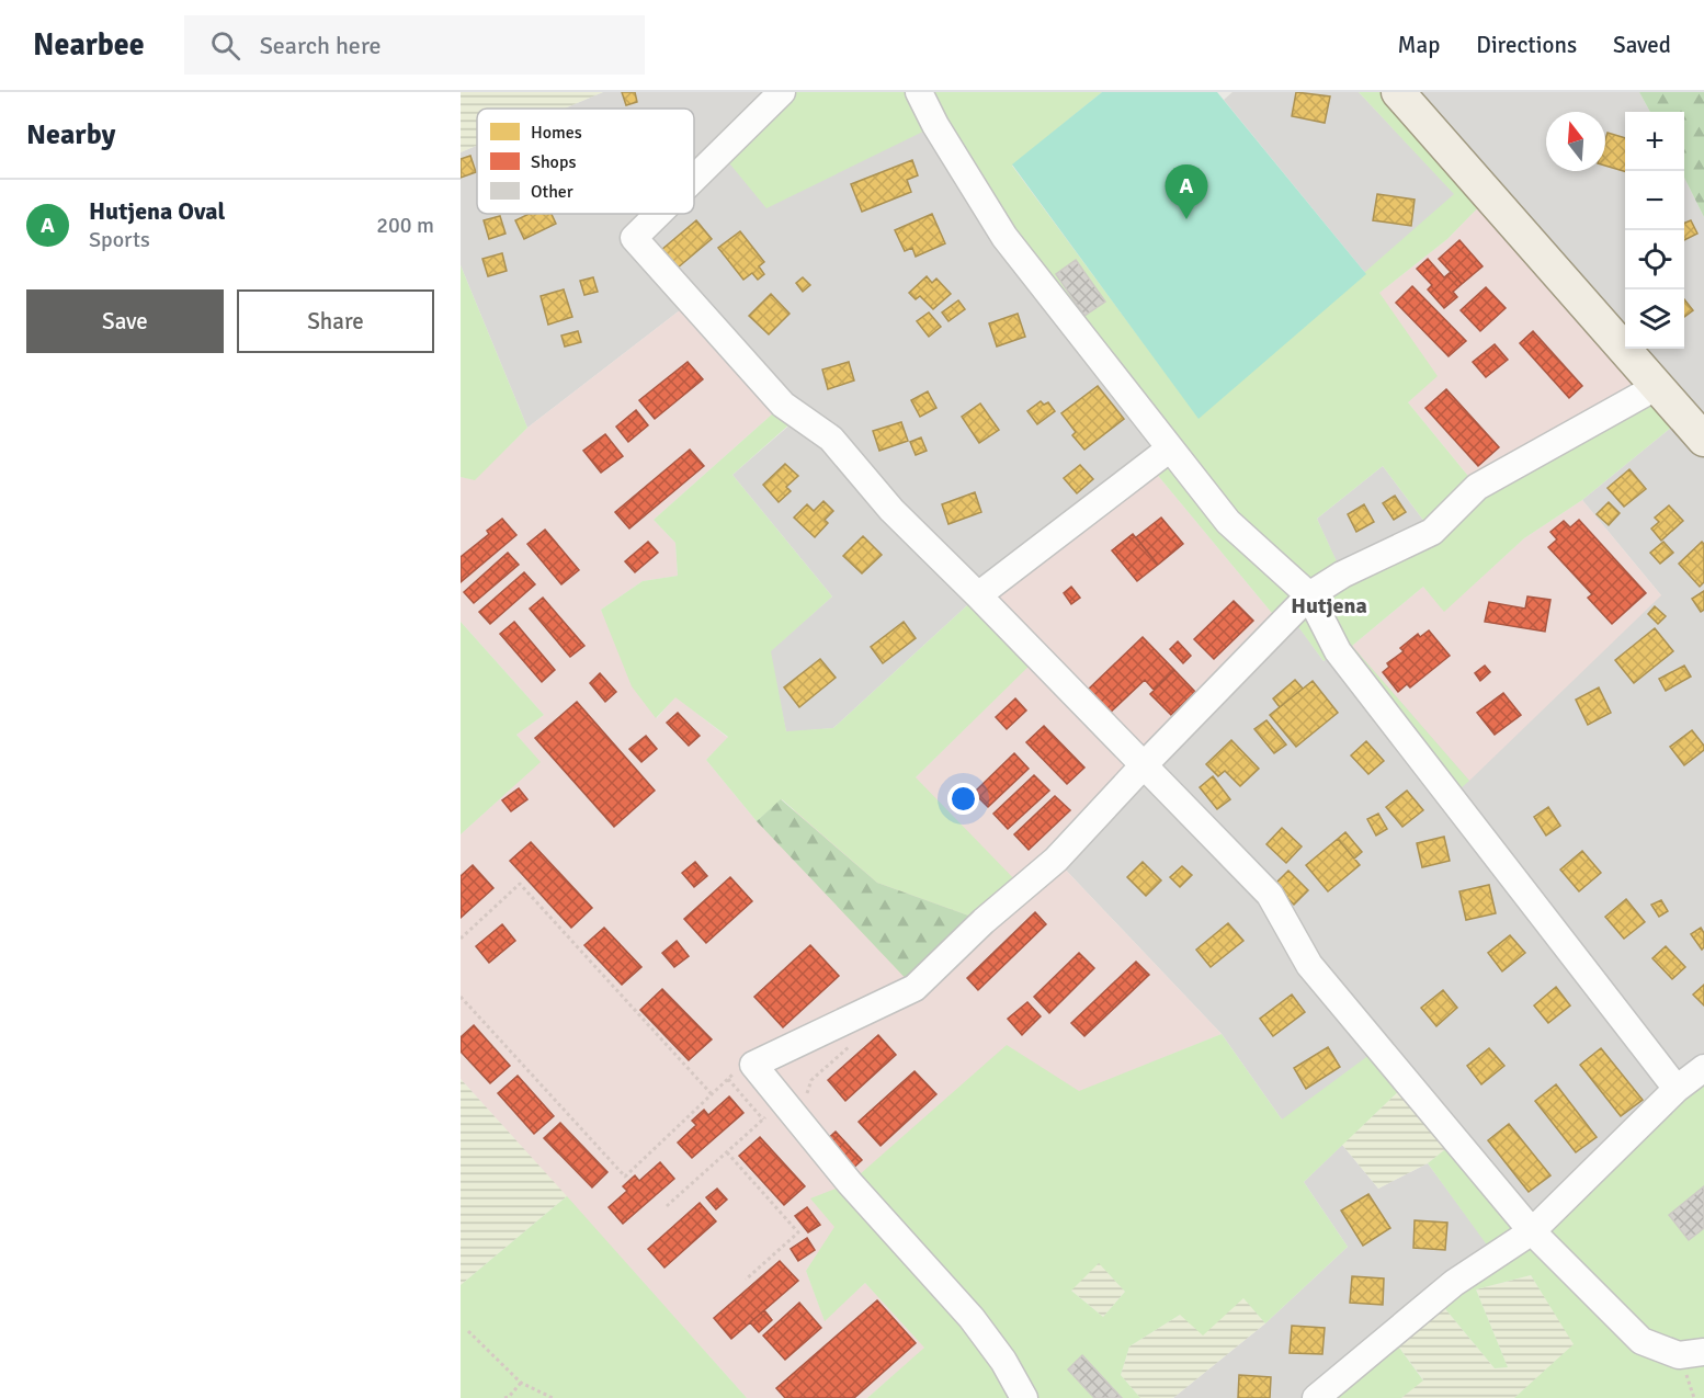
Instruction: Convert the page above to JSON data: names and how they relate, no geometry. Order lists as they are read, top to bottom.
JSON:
{
  "districts": ["Hutjena"],
  "legend": ["Homes", "Shops", "Other"],
  "north": "top",
  "page": {
    "header": "Nearbee",
    "search": "Search here",
    "nav": ["Map", "Directions", "Saved"],
    "heading": "Nearby",
    "map_buttons": ["+", "−"],
    "pins": "A",
    "list": [
      {
        "mark": "A",
        "name": "Hutjena Oval",
        "note": "Sports",
        "value": "200 m"
      }
    ],
    "buttons": ["Save", "Share"]
  }
}
